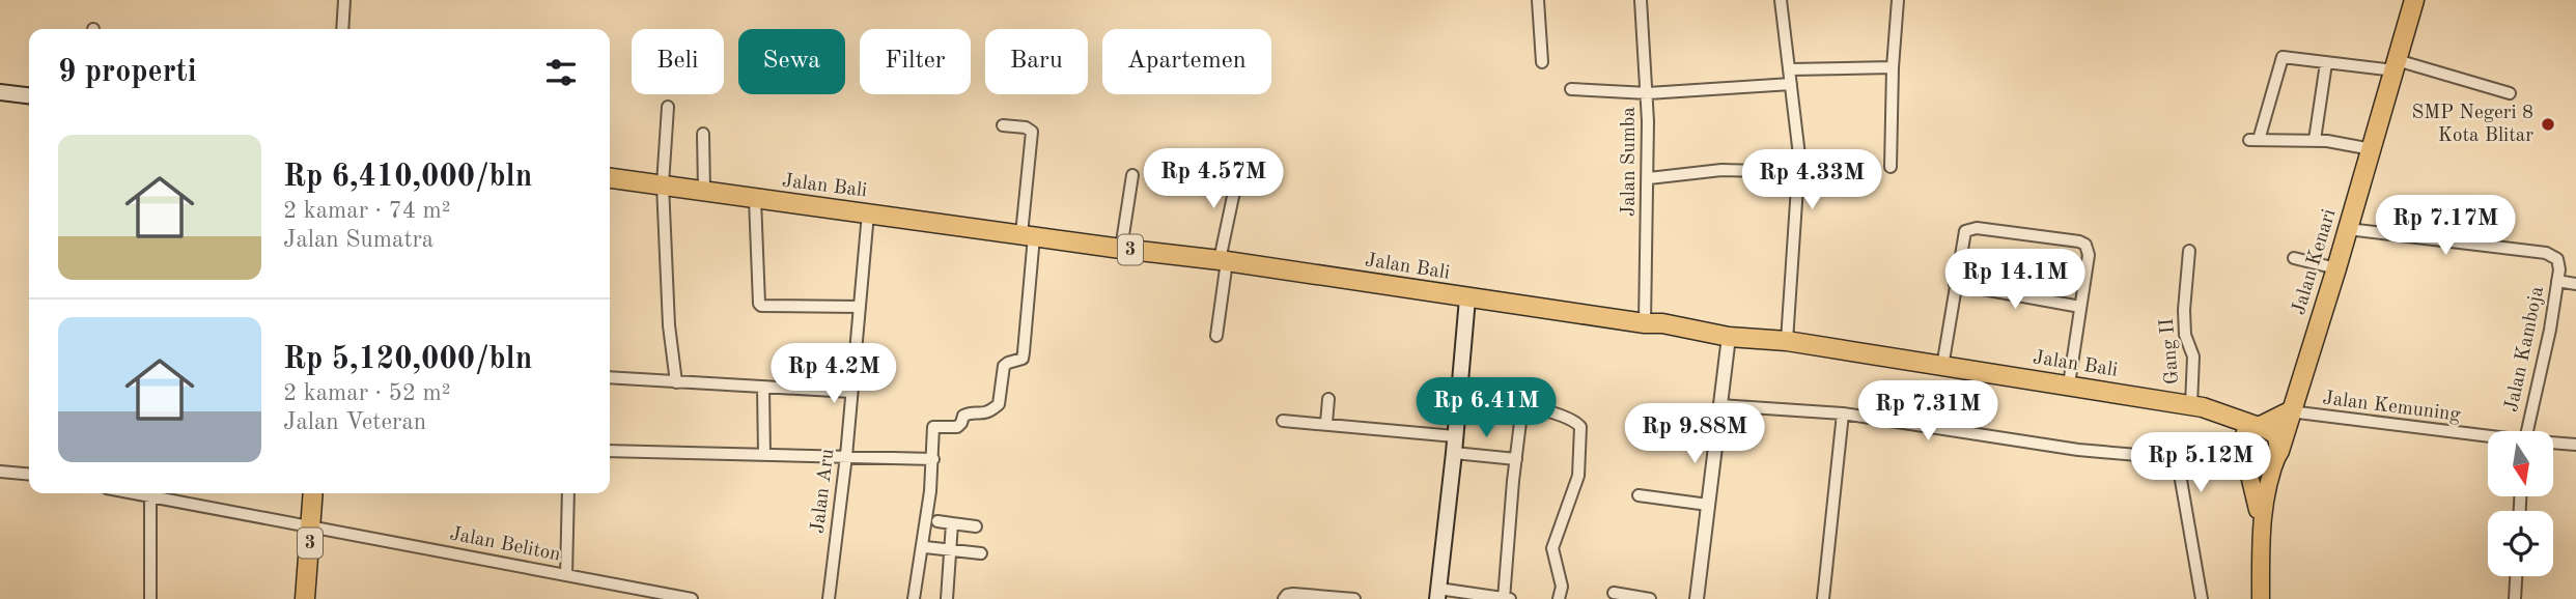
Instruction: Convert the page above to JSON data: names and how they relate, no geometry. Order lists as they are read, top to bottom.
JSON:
{
  "streets": {
    "highway": ["Jalan Bali", "3", "Jalan Kenari"],
    "street": [
      "Jalan Sumba",
      "Jalan Kamboja",
      "Gang II",
      "Jalan Kemuning",
      "Jalan Aru",
      "Jalan Beliton"
    ]
  },
  "crossings": [
    ["Jalan Sumba", "Jalan Bali"],
    ["Jalan Bali", "3"],
    ["Jalan Bali", "Gang II"],
    ["Jalan Bali", "Jalan Aru"],
    ["3", "Jalan Kenari"],
    ["3", "Gang II"],
    ["3", "Jalan Beliton"],
    ["Jalan Kenari", "Jalan Kamboja"],
    ["Jalan Kenari", "Jalan Kemuning"]
  ],
  "places": ["SMP Negeri 8 Kota Blitar"],
  "north": "bottom",
  "page": {
    "chip": [
      "Beli",
      "Sewa",
      "Filter",
      "Baru",
      "Apartemen"
    ],
    "heading": "9 properti",
    "list": [
      {
        "name": "Rp 6,410,000/bln",
        "note": "2 kamar · 74 m² · Jalan Sumatra"
      },
      {
        "name": "Rp 5,120,000/bln",
        "note": "2 kamar · 52 m² · Jalan Veteran"
      }
    ],
    "price": [
      "Rp 4.57M",
      "Rp 4.33M",
      "Rp 7.17M",
      "Rp 14.1M",
      "Rp 4.2M",
      "Rp 6.41M",
      "Rp 7.31M",
      "Rp 9.88M",
      "Rp 5.12M"
    ]
  }
}
